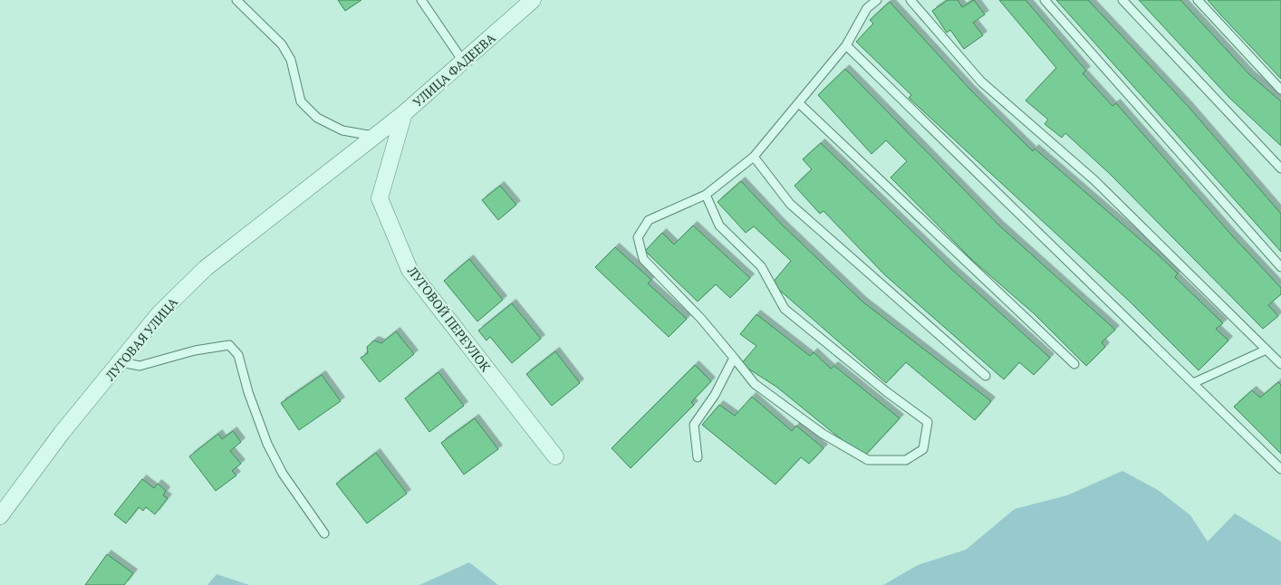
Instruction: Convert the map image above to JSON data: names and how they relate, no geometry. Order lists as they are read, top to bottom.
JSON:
{
  "streets": {
    "street": ["УЛИЦА ФАДЕЕВА", "ЛУГОВОЙ ПЕРЕУЛОК", "ЛУГОВАЯ УЛИЦА"]
  },
  "crossings": [
    ["УЛИЦА ФАДЕЕВА", "ЛУГОВОЙ ПЕРЕУЛОК"],
    ["УЛИЦА ФАДЕЕВА", "ЛУГОВАЯ УЛИЦА"]
  ]
}
